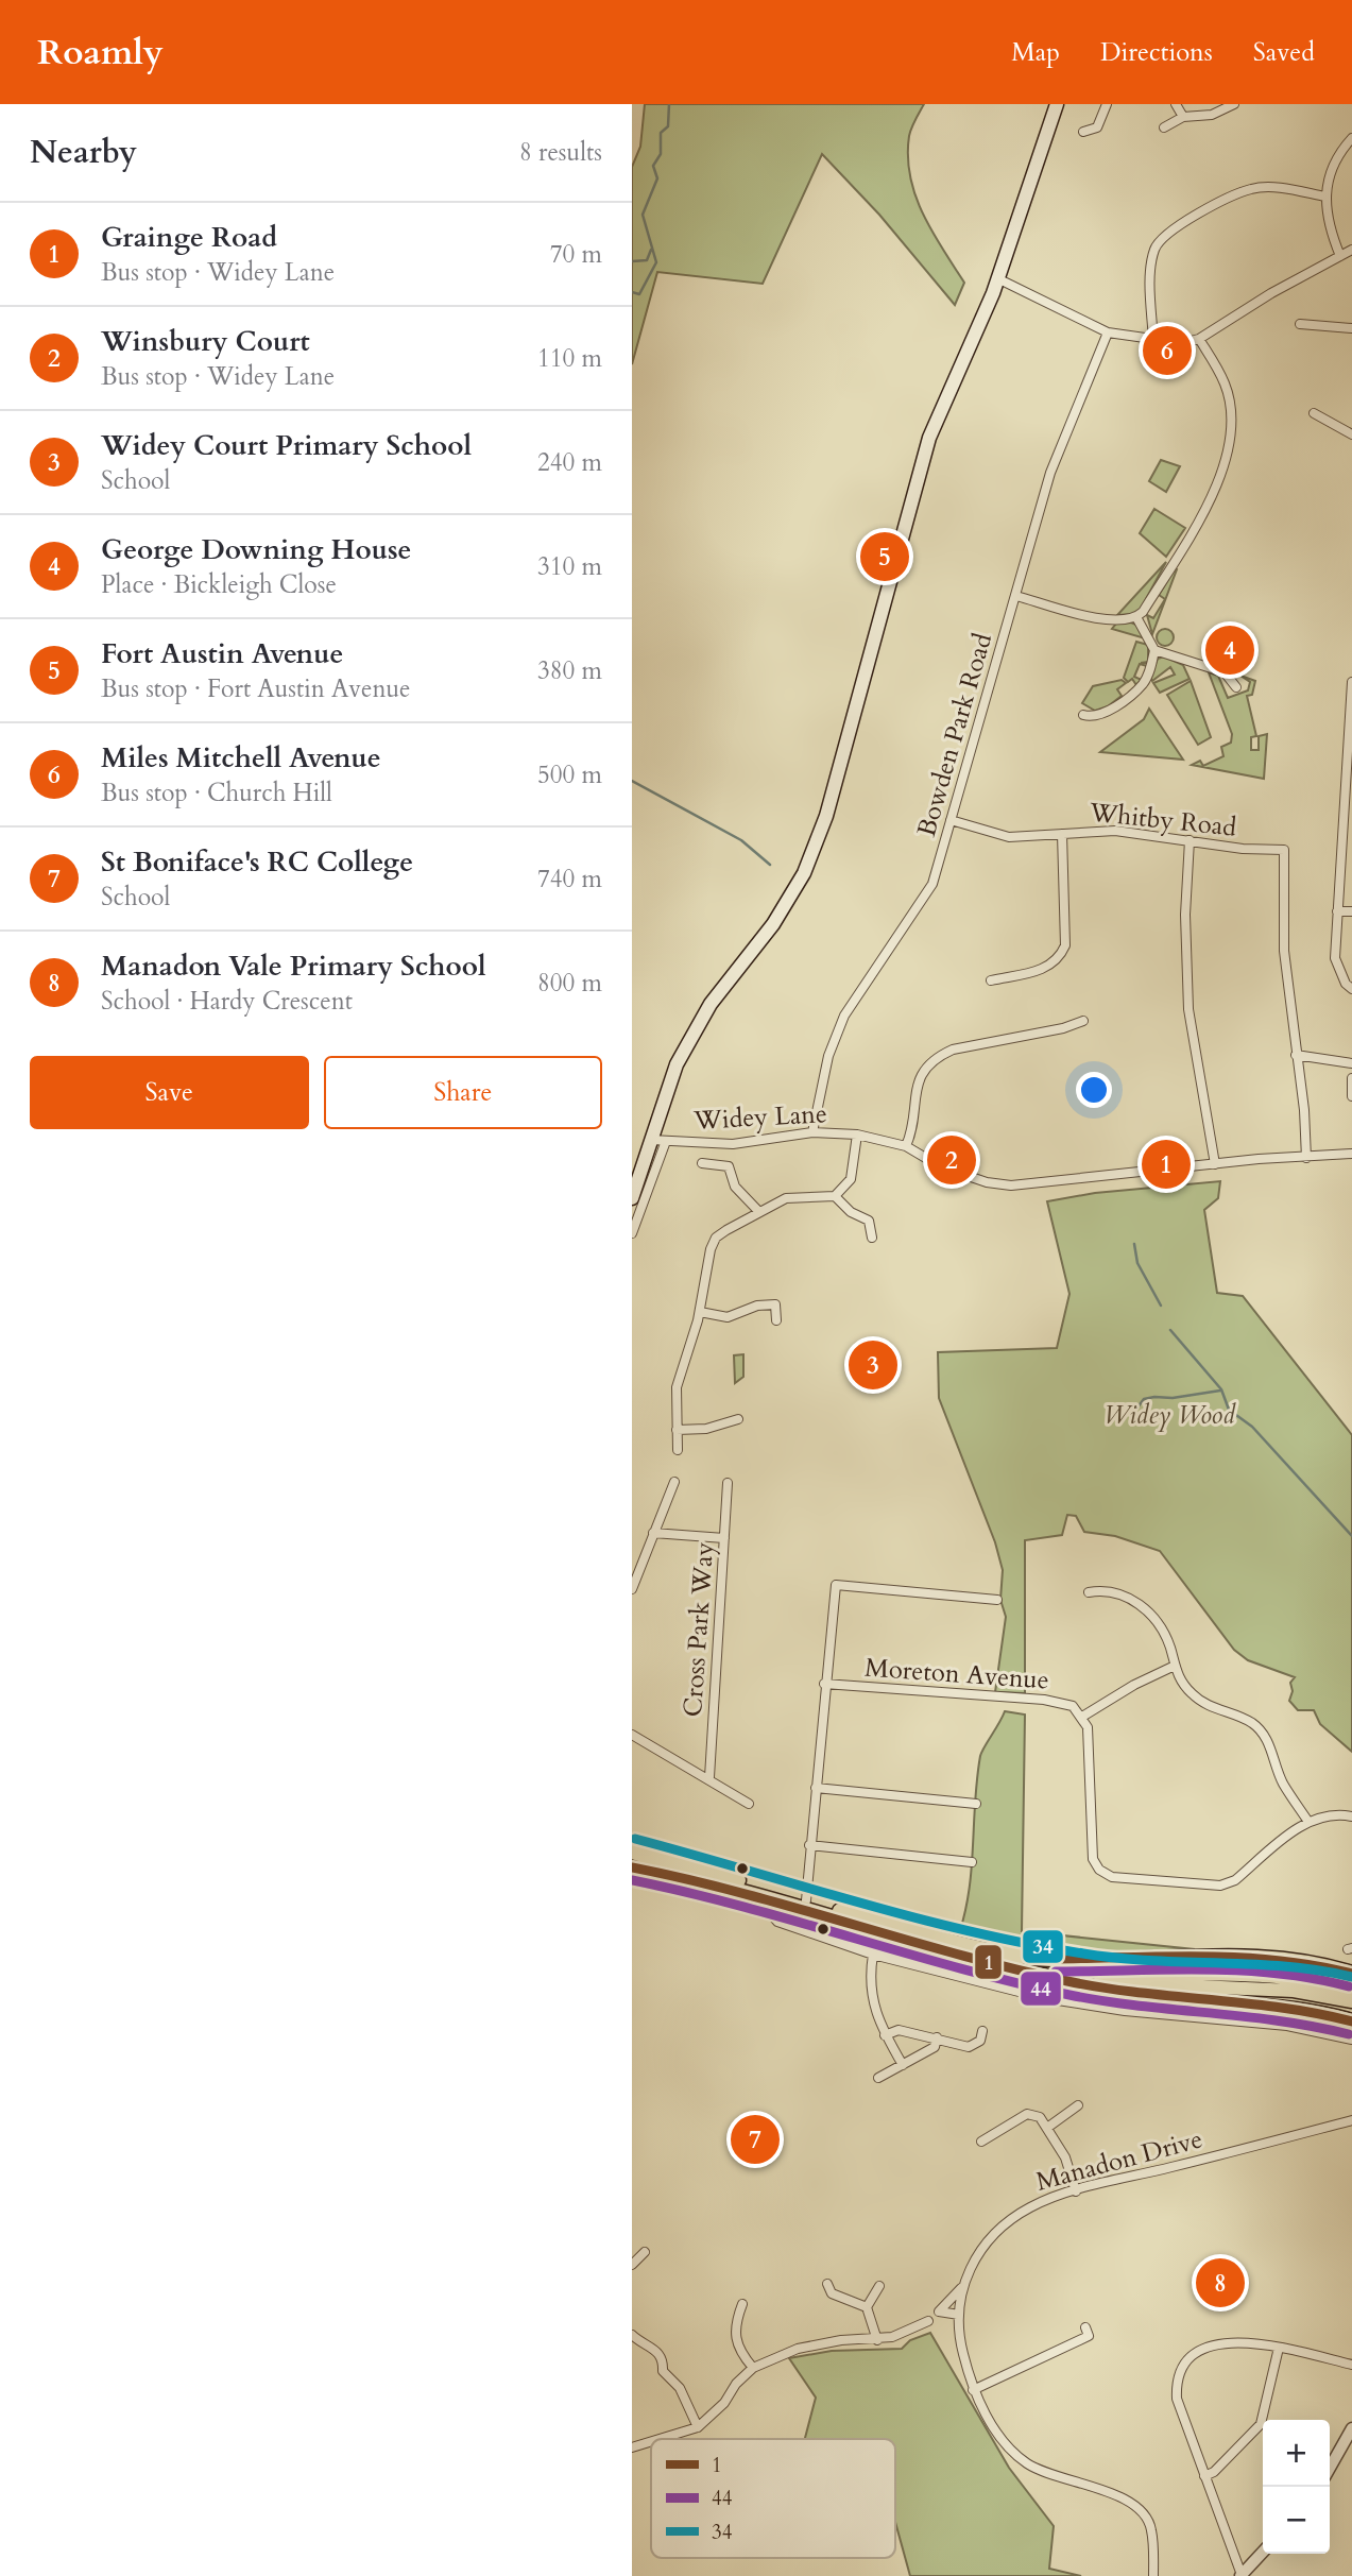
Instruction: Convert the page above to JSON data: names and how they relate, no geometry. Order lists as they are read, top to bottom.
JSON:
{
  "streets": {
    "street": [
      "Bowden Park Road",
      "Whitby Road",
      "Widey Lane",
      "Cross Park Way",
      "Moreton Avenue",
      "Manadon Drive"
    ]
  },
  "crossings": [
    ["Bowden Park Road", "Whitby Road"],
    ["Bowden Park Road", "Widey Lane"]
  ],
  "parks": ["Widey Wood"],
  "lines": ["transit line 34", "transit line 1", "transit line 44"],
  "legend": ["1", "44", "34"],
  "page": {
    "header": "Roamly",
    "nav": ["Map", "Directions", "Saved"],
    "heading": ["Nearby", "8 results"],
    "list": [
      {
        "mark": "1",
        "name": "Grainge Road",
        "note": "Bus stop · Widey Lane",
        "value": "70 m"
      },
      {
        "mark": "2",
        "name": "Winsbury Court",
        "note": "Bus stop · Widey Lane",
        "value": "110 m"
      },
      {
        "mark": "3",
        "name": "Widey Court Primary School",
        "note": "School",
        "value": "240 m"
      },
      {
        "mark": "4",
        "name": "George Downing House",
        "note": "Place · Bickleigh Close",
        "value": "310 m"
      },
      {
        "mark": "5",
        "name": "Fort Austin Avenue",
        "note": "Bus stop · Fort Austin Avenue",
        "value": "380 m"
      },
      {
        "mark": "6",
        "name": "Miles Mitchell Avenue",
        "note": "Bus stop · Church Hill",
        "value": "500 m"
      },
      {
        "mark": "7",
        "name": "St Boniface's RC College",
        "note": "School",
        "value": "740 m"
      },
      {
        "mark": "8",
        "name": "Manadon Vale Primary School",
        "note": "School · Hardy Crescent",
        "value": "800 m"
      }
    ],
    "pins": [
      "6",
      "5",
      "4",
      "2",
      "1",
      "3",
      "7",
      "8"
    ],
    "buttons": ["Save", "Share"],
    "map_buttons": ["+", "−"]
  }
}
